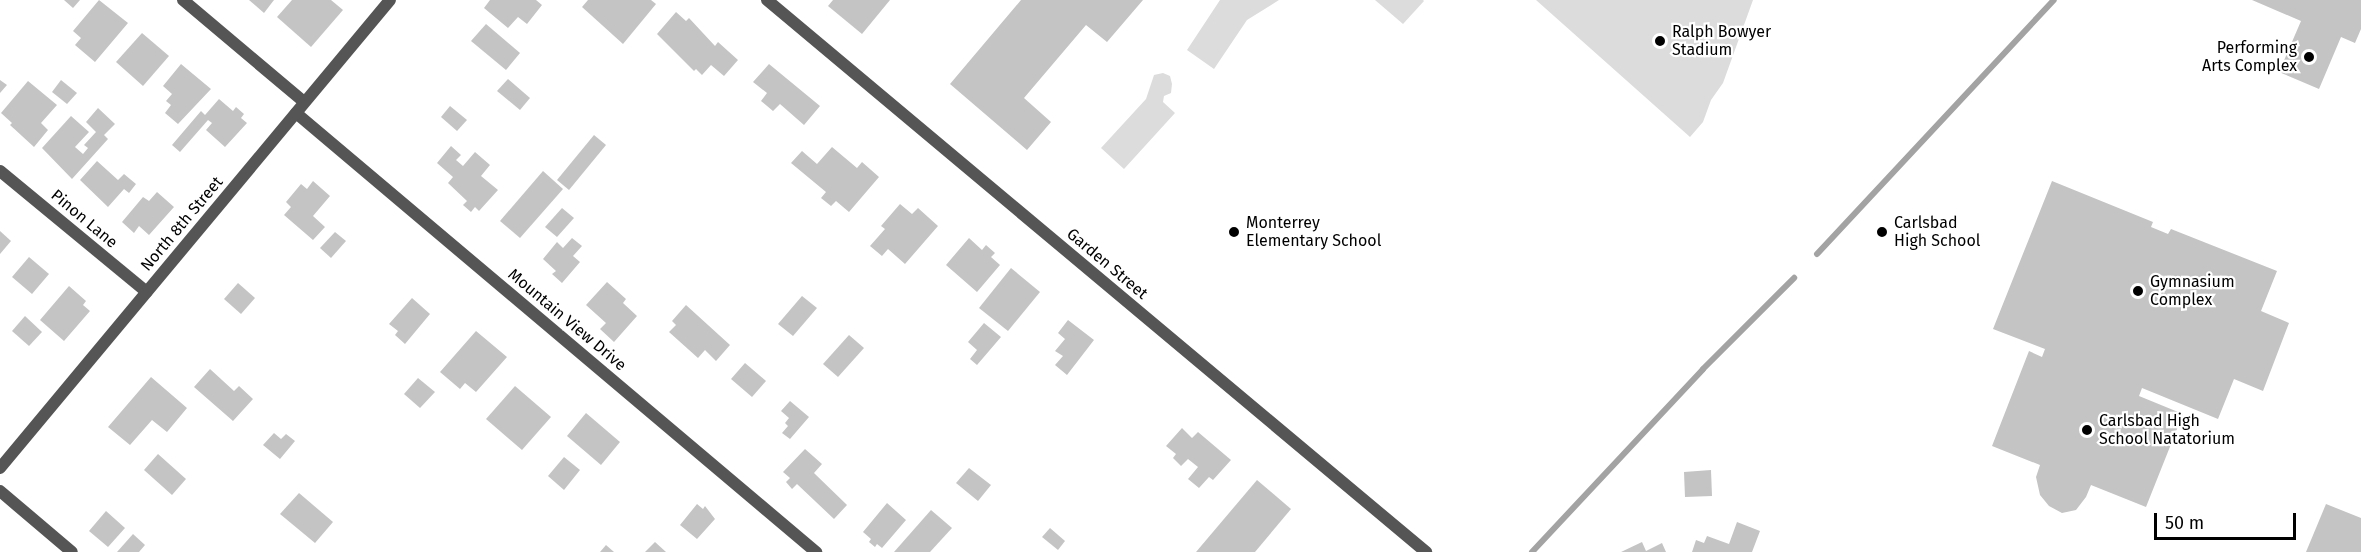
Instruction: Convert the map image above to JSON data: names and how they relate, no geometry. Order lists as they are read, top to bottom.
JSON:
{
  "streets": {
    "street": [
      "Pinon Lane",
      "North 8th Street",
      "Garden Street",
      "Mountain View Drive"
    ]
  },
  "crossings": [
    ["Pinon Lane", "North 8th Street"],
    ["North 8th Street", "Mountain View Drive"]
  ],
  "places": [
    "Ralph Bowyer Stadium",
    "Performing Arts Complex",
    "Monterrey Elementary School",
    "Carlsbad High School",
    "Gymnasium Complex",
    "Carlsbad High School Natatorium"
  ],
  "scale_bar": "50 m"
}
